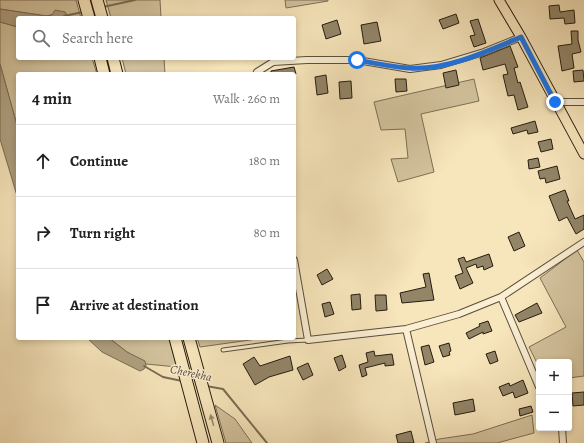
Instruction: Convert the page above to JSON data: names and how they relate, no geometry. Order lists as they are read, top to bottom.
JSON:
{
  "water": ["Cherekha"],
  "page": {
    "search": "Search here",
    "heading": ["4 min", "Walk · 260 m"],
    "list": [
      ["Continue", "180 m"],
      ["Turn right", "80 m"],
      "Arrive at destination"
    ],
    "map_buttons": ["+", "−"]
  }
}
